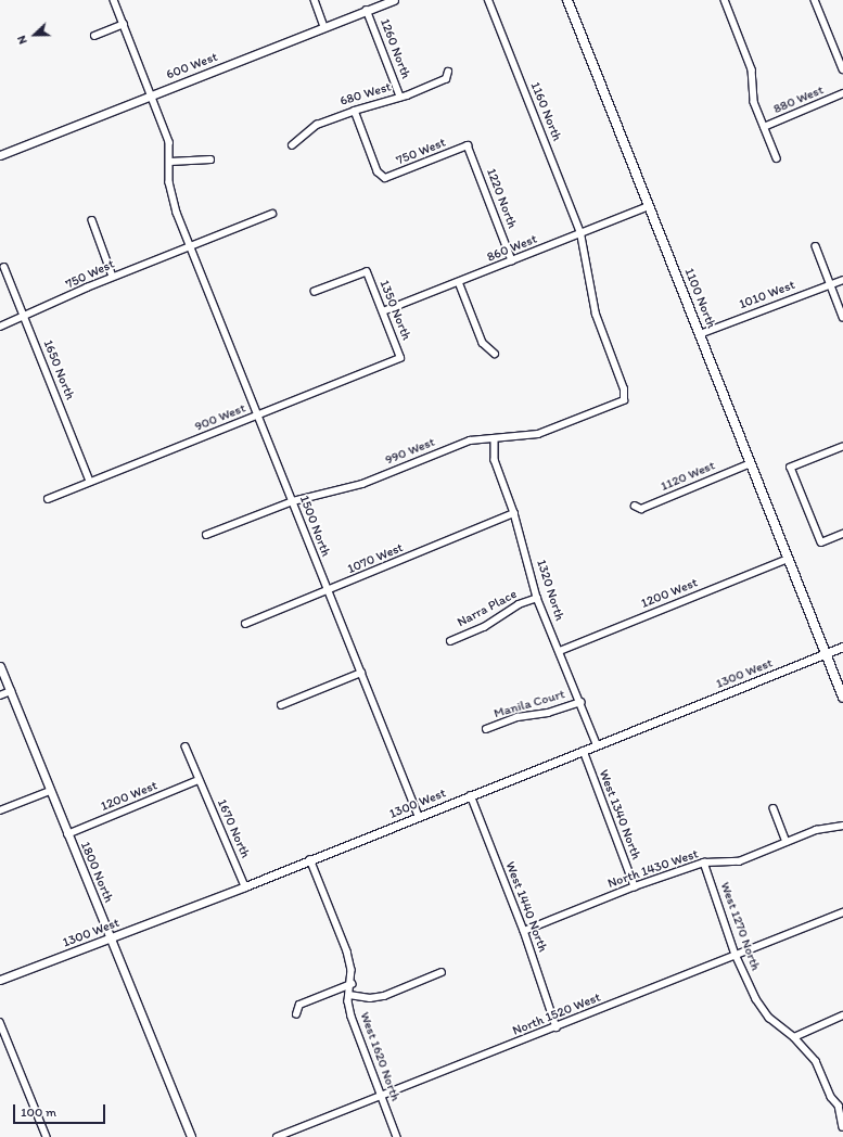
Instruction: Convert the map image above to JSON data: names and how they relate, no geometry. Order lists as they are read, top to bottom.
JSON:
{
  "streets": {
    "main road": ["1100 North"],
    "street": [
      "1260 North",
      "600 West",
      "680 West",
      "880 West",
      "1160 North",
      "750 West",
      "1220 North",
      "860 West",
      "1010 West",
      "1350 North",
      "1650 North",
      "900 West",
      "990 West",
      "1120 West",
      "1500 North",
      "1070 West",
      "1320 North",
      "1200 West",
      "Narra Place",
      "1300 West",
      "Manila Court",
      "West 1340 North",
      "1670 North",
      "North 1430 West",
      "1800 North",
      "West 1440 North",
      "West 1270 North",
      "North 1520 West",
      "West 1620 North"
    ]
  },
  "crossings": [
    ["1260 North", "600 West"],
    ["1260 North", "680 West"],
    ["600 West", "1500 North"],
    ["680 West", "750 West"],
    ["1160 North", "860 West"],
    ["1160 North", "990 West"],
    ["750 West", "1220 North"],
    ["750 West", "1650 North"],
    ["750 West", "1500 North"],
    ["1220 North", "860 West"],
    ["860 West", "1100 North"],
    ["860 West", "1350 North"],
    ["1010 West", "1100 North"],
    ["1100 North", "1120 West"],
    ["1100 North", "1200 West"],
    ["1100 North", "1300 West"],
    ["1350 North", "900 West"],
    ["1650 North", "900 West"],
    ["900 West", "1500 North"],
    ["990 West", "1500 North"],
    ["990 West", "1320 North"],
    ["1500 North", "1070 West"],
    ["1500 North", "1300 West"],
    ["1070 West", "1320 North"],
    ["1320 North", "1200 West"],
    ["1320 North", "Narra Place"],
    ["1320 North", "1300 West"],
    ["1320 North", "Manila Court"],
    ["1200 West", "1670 North"],
    ["1200 West", "1800 North"],
    ["1300 West", "West 1340 North"],
    ["1300 West", "1670 North"],
    ["1300 West", "1800 North"],
    ["1300 West", "West 1440 North"],
    ["1300 West", "West 1620 North"],
    ["West 1340 North", "North 1430 West"],
    ["North 1430 West", "West 1440 North"],
    ["North 1430 West", "West 1270 North"],
    ["West 1440 North", "North 1520 West"],
    ["West 1270 North", "North 1520 West"],
    ["North 1520 West", "West 1620 North"]
  ],
  "scale_bar": "100 m",
  "north": "left"
}
